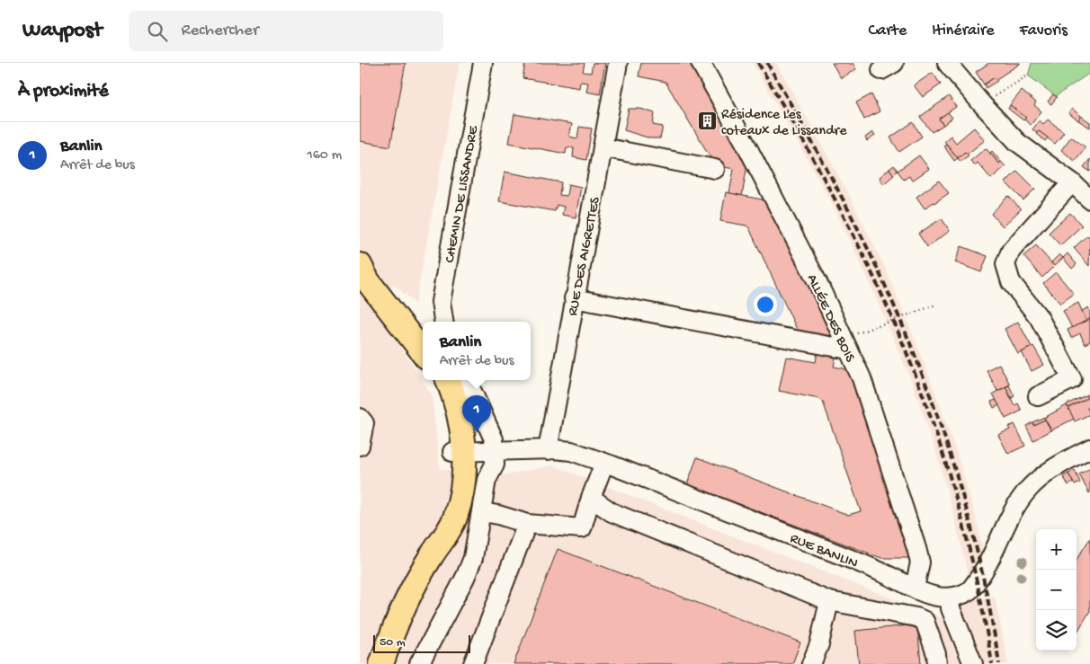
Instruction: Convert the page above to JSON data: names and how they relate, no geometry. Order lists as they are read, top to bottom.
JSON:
{
  "streets": {
    "street": [
      "CHEMIN DE LISSANDRE",
      "RUE DES AIGRETTES",
      "ALLÉE DES BOIS",
      "RUE BANLIN"
    ]
  },
  "crossings": [
    ["RUE DES AIGRETTES", "RUE BANLIN"],
    ["ALLÉE DES BOIS", "RUE BANLIN"]
  ],
  "places": {
    "building": ["Résidence Les coteaux de Lissandre"]
  },
  "scale_bar": "50 m",
  "page": {
    "header": "Waypost",
    "search": "Rechercher",
    "nav": ["Carte", "Itinéraire", "Favoris"],
    "heading": "À proximité",
    "list": [
      {
        "mark": "1",
        "name": "Banlin",
        "note": "Arrêt de bus",
        "value": "160 m"
      }
    ],
    "popup": ["Banlin", "Arrêt de bus"],
    "pins": "1",
    "map_buttons": ["+", "−"],
    "scale": "50 m"
  }
}
